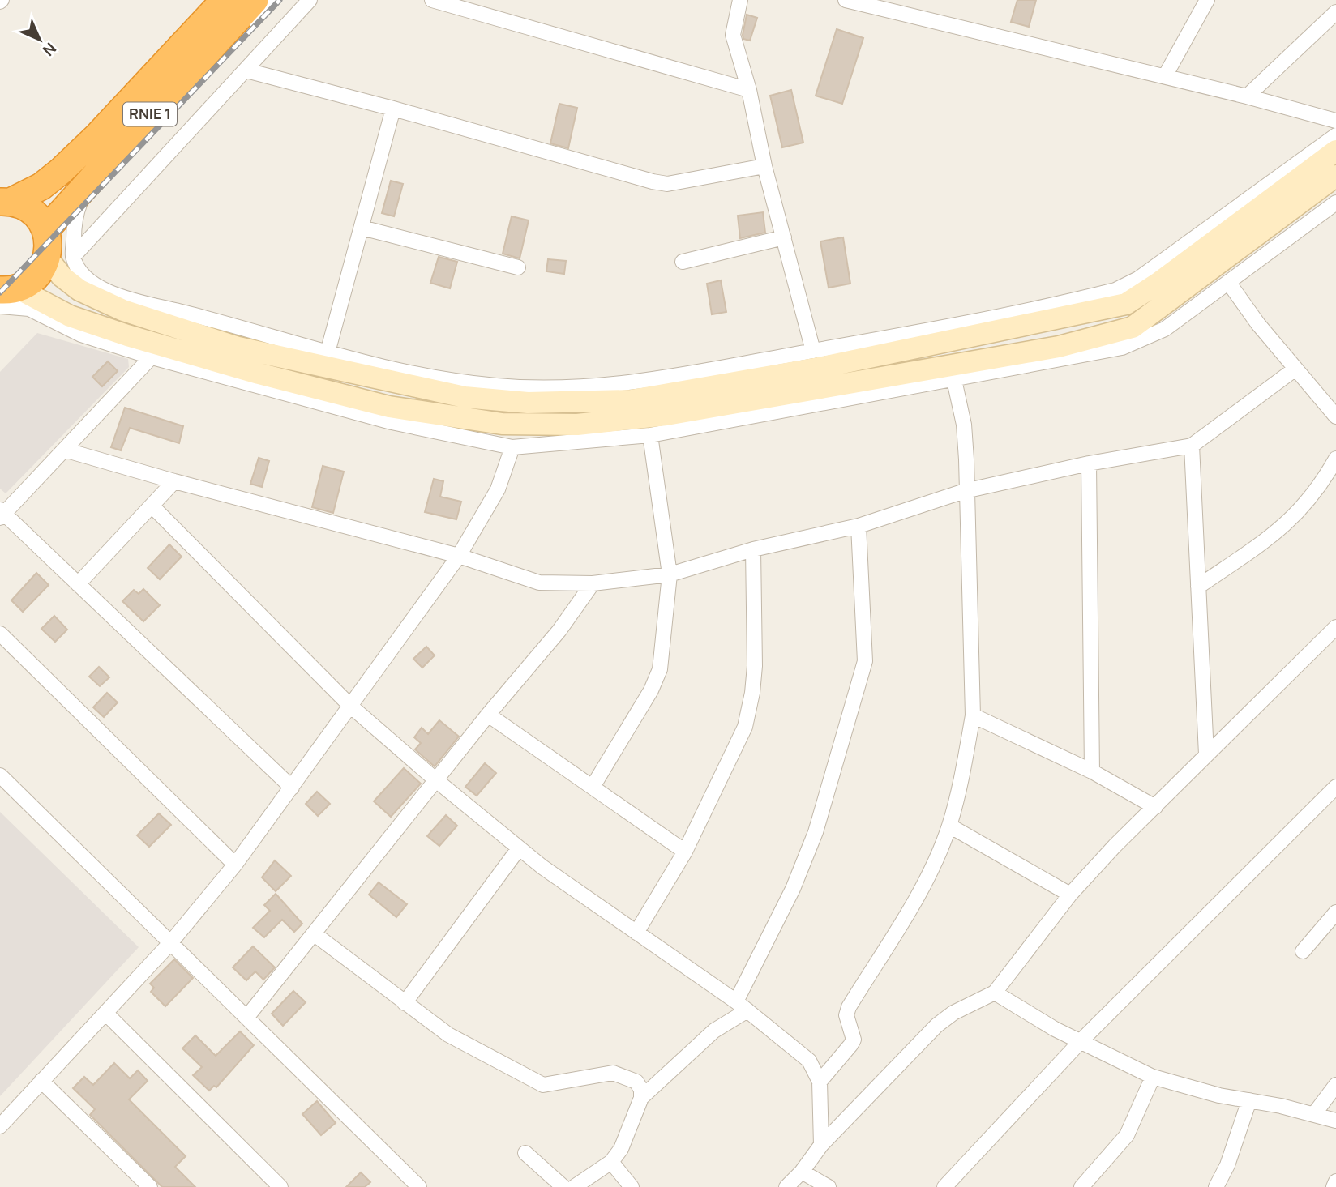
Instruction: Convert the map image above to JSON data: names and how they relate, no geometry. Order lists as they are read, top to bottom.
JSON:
{
  "streets": {
    "highway": ["RNIE 1"]
  },
  "north": "bottom right"
}
